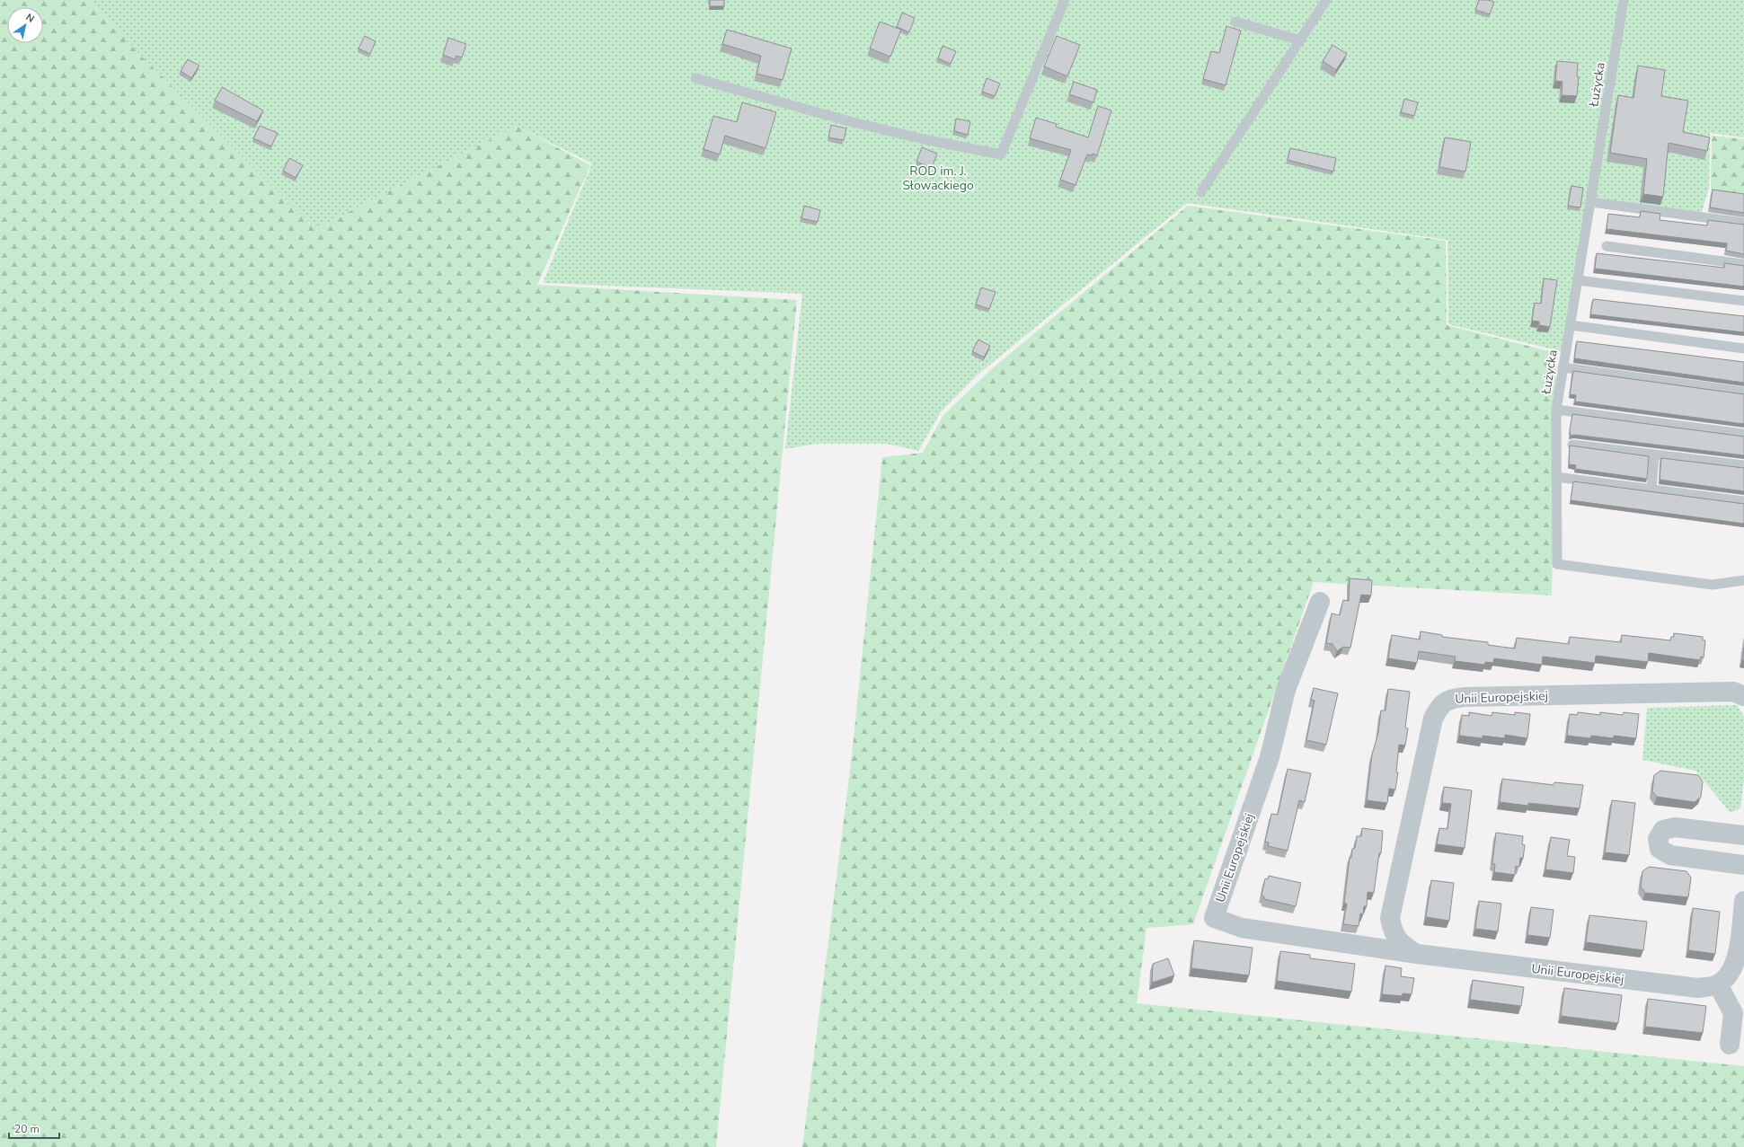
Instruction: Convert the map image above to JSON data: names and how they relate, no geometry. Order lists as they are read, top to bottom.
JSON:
{
  "streets": {
    "street": ["Unii Europejskiej"],
    "lane": ["Łużycka"]
  },
  "parks": ["ROD im. J. Słowackiego"],
  "scale_bar": "20 m",
  "north": "top right"
}
